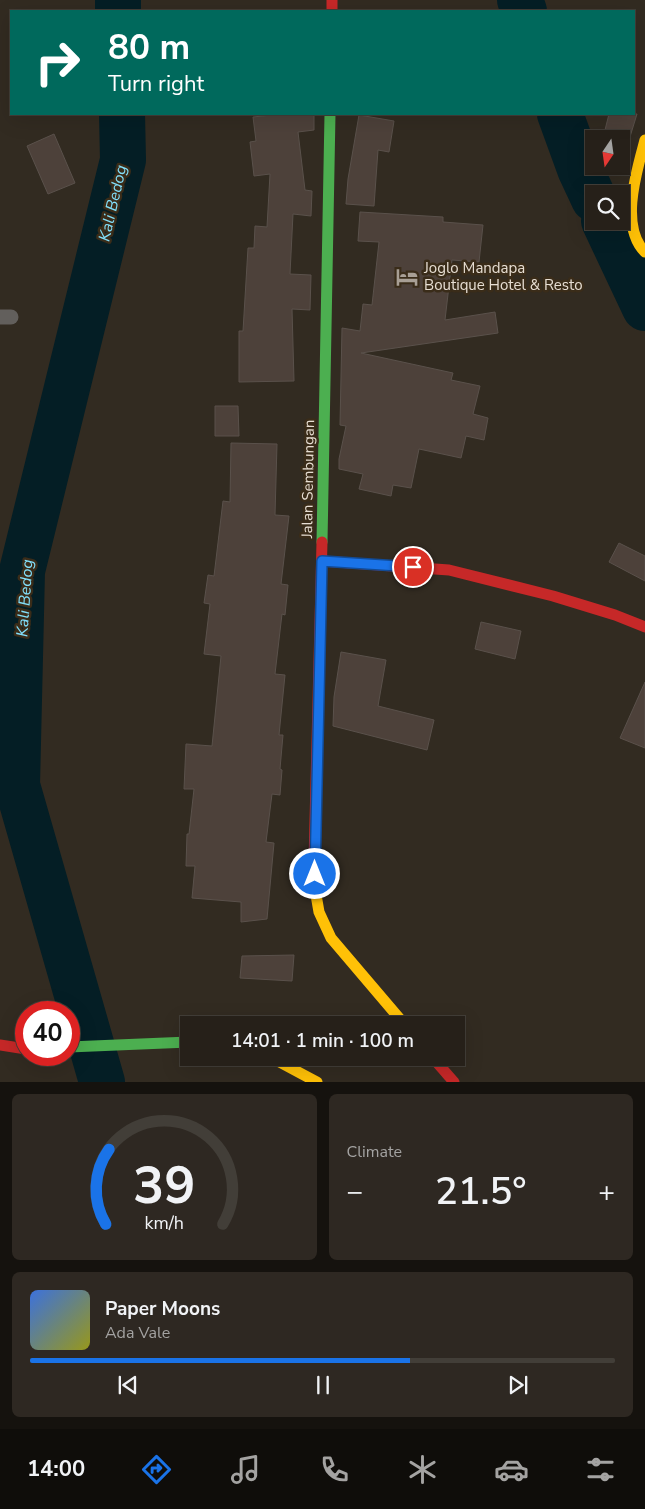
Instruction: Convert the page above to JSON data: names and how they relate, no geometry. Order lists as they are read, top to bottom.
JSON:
{
  "streets": {
    "street": ["Jalan Sembungan"]
  },
  "water": ["Kali Bedog"],
  "places": {
    "hotel": ["Joglo Mandapa Boutique Hotel & Resto"]
  },
  "north": "bottom",
  "page": {
    "turn": ["80 m", "Turn right"],
    "limit": "40",
    "trip": "14:01 · 1 min · 100 m",
    "tile": "Climate",
    "heat": ["−", "21.5°", "+"],
    "song": ["Paper Moons", "Ada Vale"],
    "tabs": "14:00",
    "gauge": ["39", "km/h"]
  }
}
